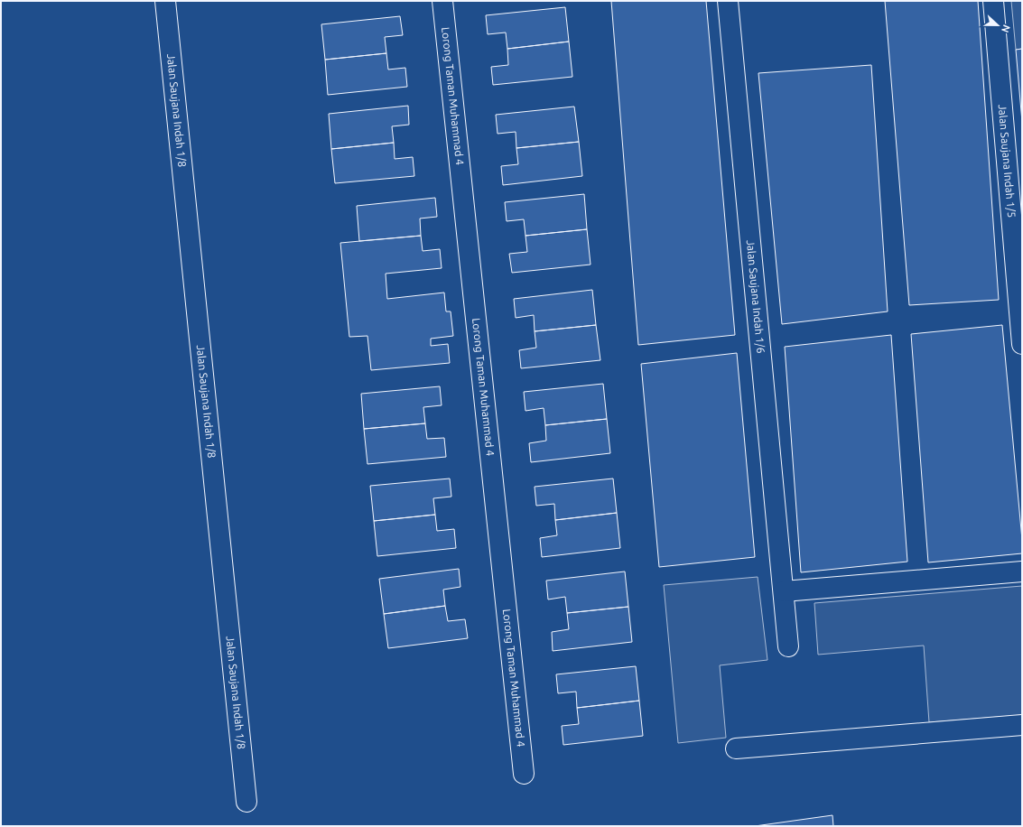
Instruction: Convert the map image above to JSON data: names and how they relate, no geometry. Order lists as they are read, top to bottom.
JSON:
{
  "streets": {
    "street": [
      "Lorong Taman Muhammad 4",
      "Jalan Saujana Indah 1/8",
      "Jalan Saujana Indah 1/5",
      "Jalan Saujana Indah 1/6"
    ]
  },
  "north": "right"
}
